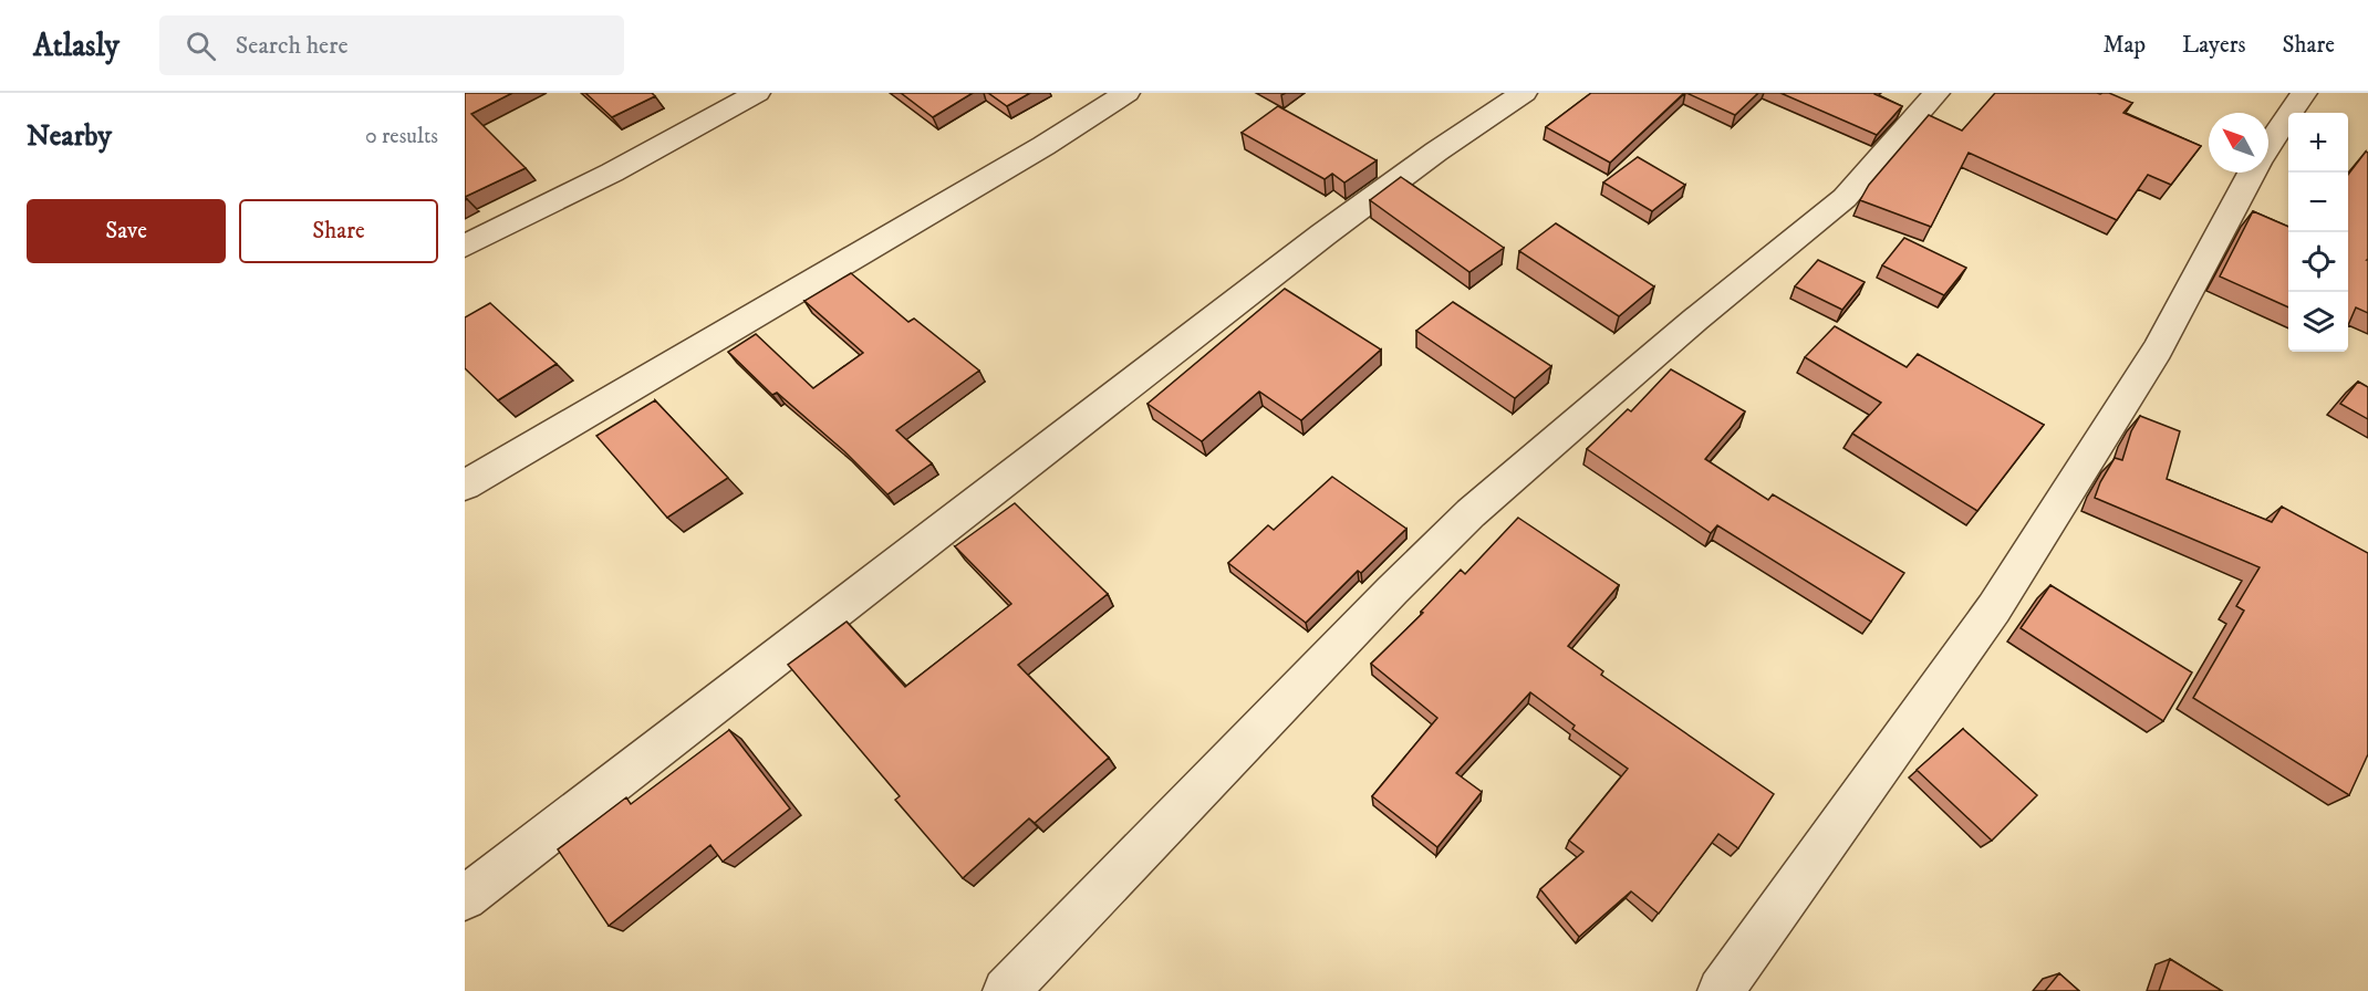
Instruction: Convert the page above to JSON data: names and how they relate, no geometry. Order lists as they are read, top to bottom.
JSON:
{
  "north": "top left",
  "page": {
    "header": "Atlasly",
    "search": "Search here",
    "nav": ["Map", "Layers", "Share"],
    "heading": ["Nearby", "0 results"],
    "map_buttons": ["+", "−"],
    "buttons": ["Save", "Share"]
  }
}
